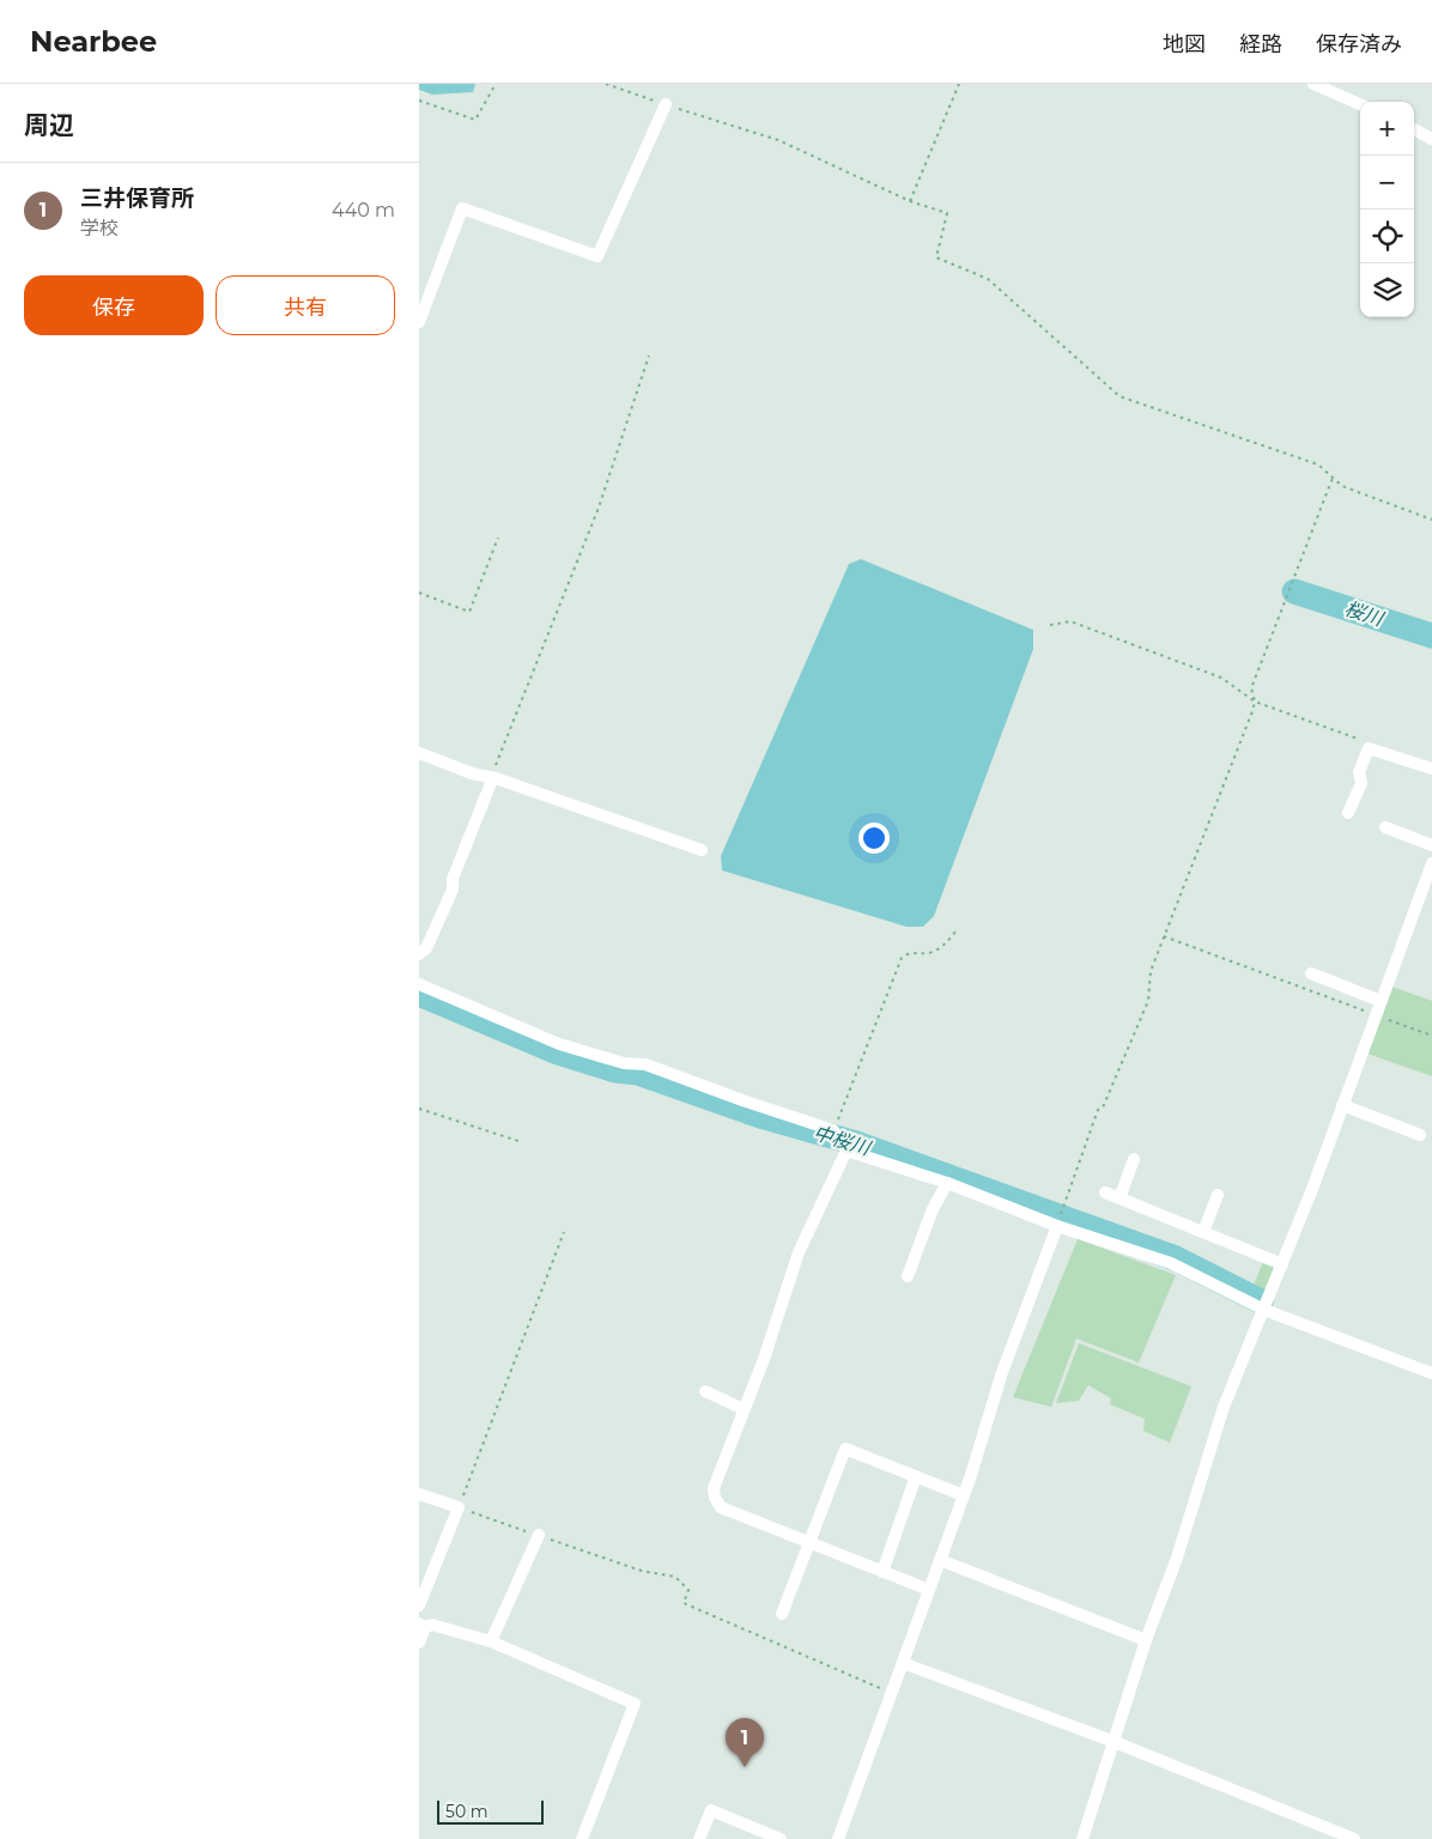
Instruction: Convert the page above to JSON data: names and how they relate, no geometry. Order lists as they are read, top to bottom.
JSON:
{
  "water": ["桜川", "中桜川"],
  "scale_bar": "50 m",
  "page": {
    "header": "Nearbee",
    "nav": ["地図", "経路", "保存済み"],
    "heading": "周辺",
    "map_buttons": ["+", "−"],
    "list": [
      {
        "mark": "1",
        "name": "三井保育所",
        "note": "学校",
        "value": "440 m"
      }
    ],
    "buttons": ["保存", "共有"],
    "pins": "1",
    "scale": "50 m"
  }
}
